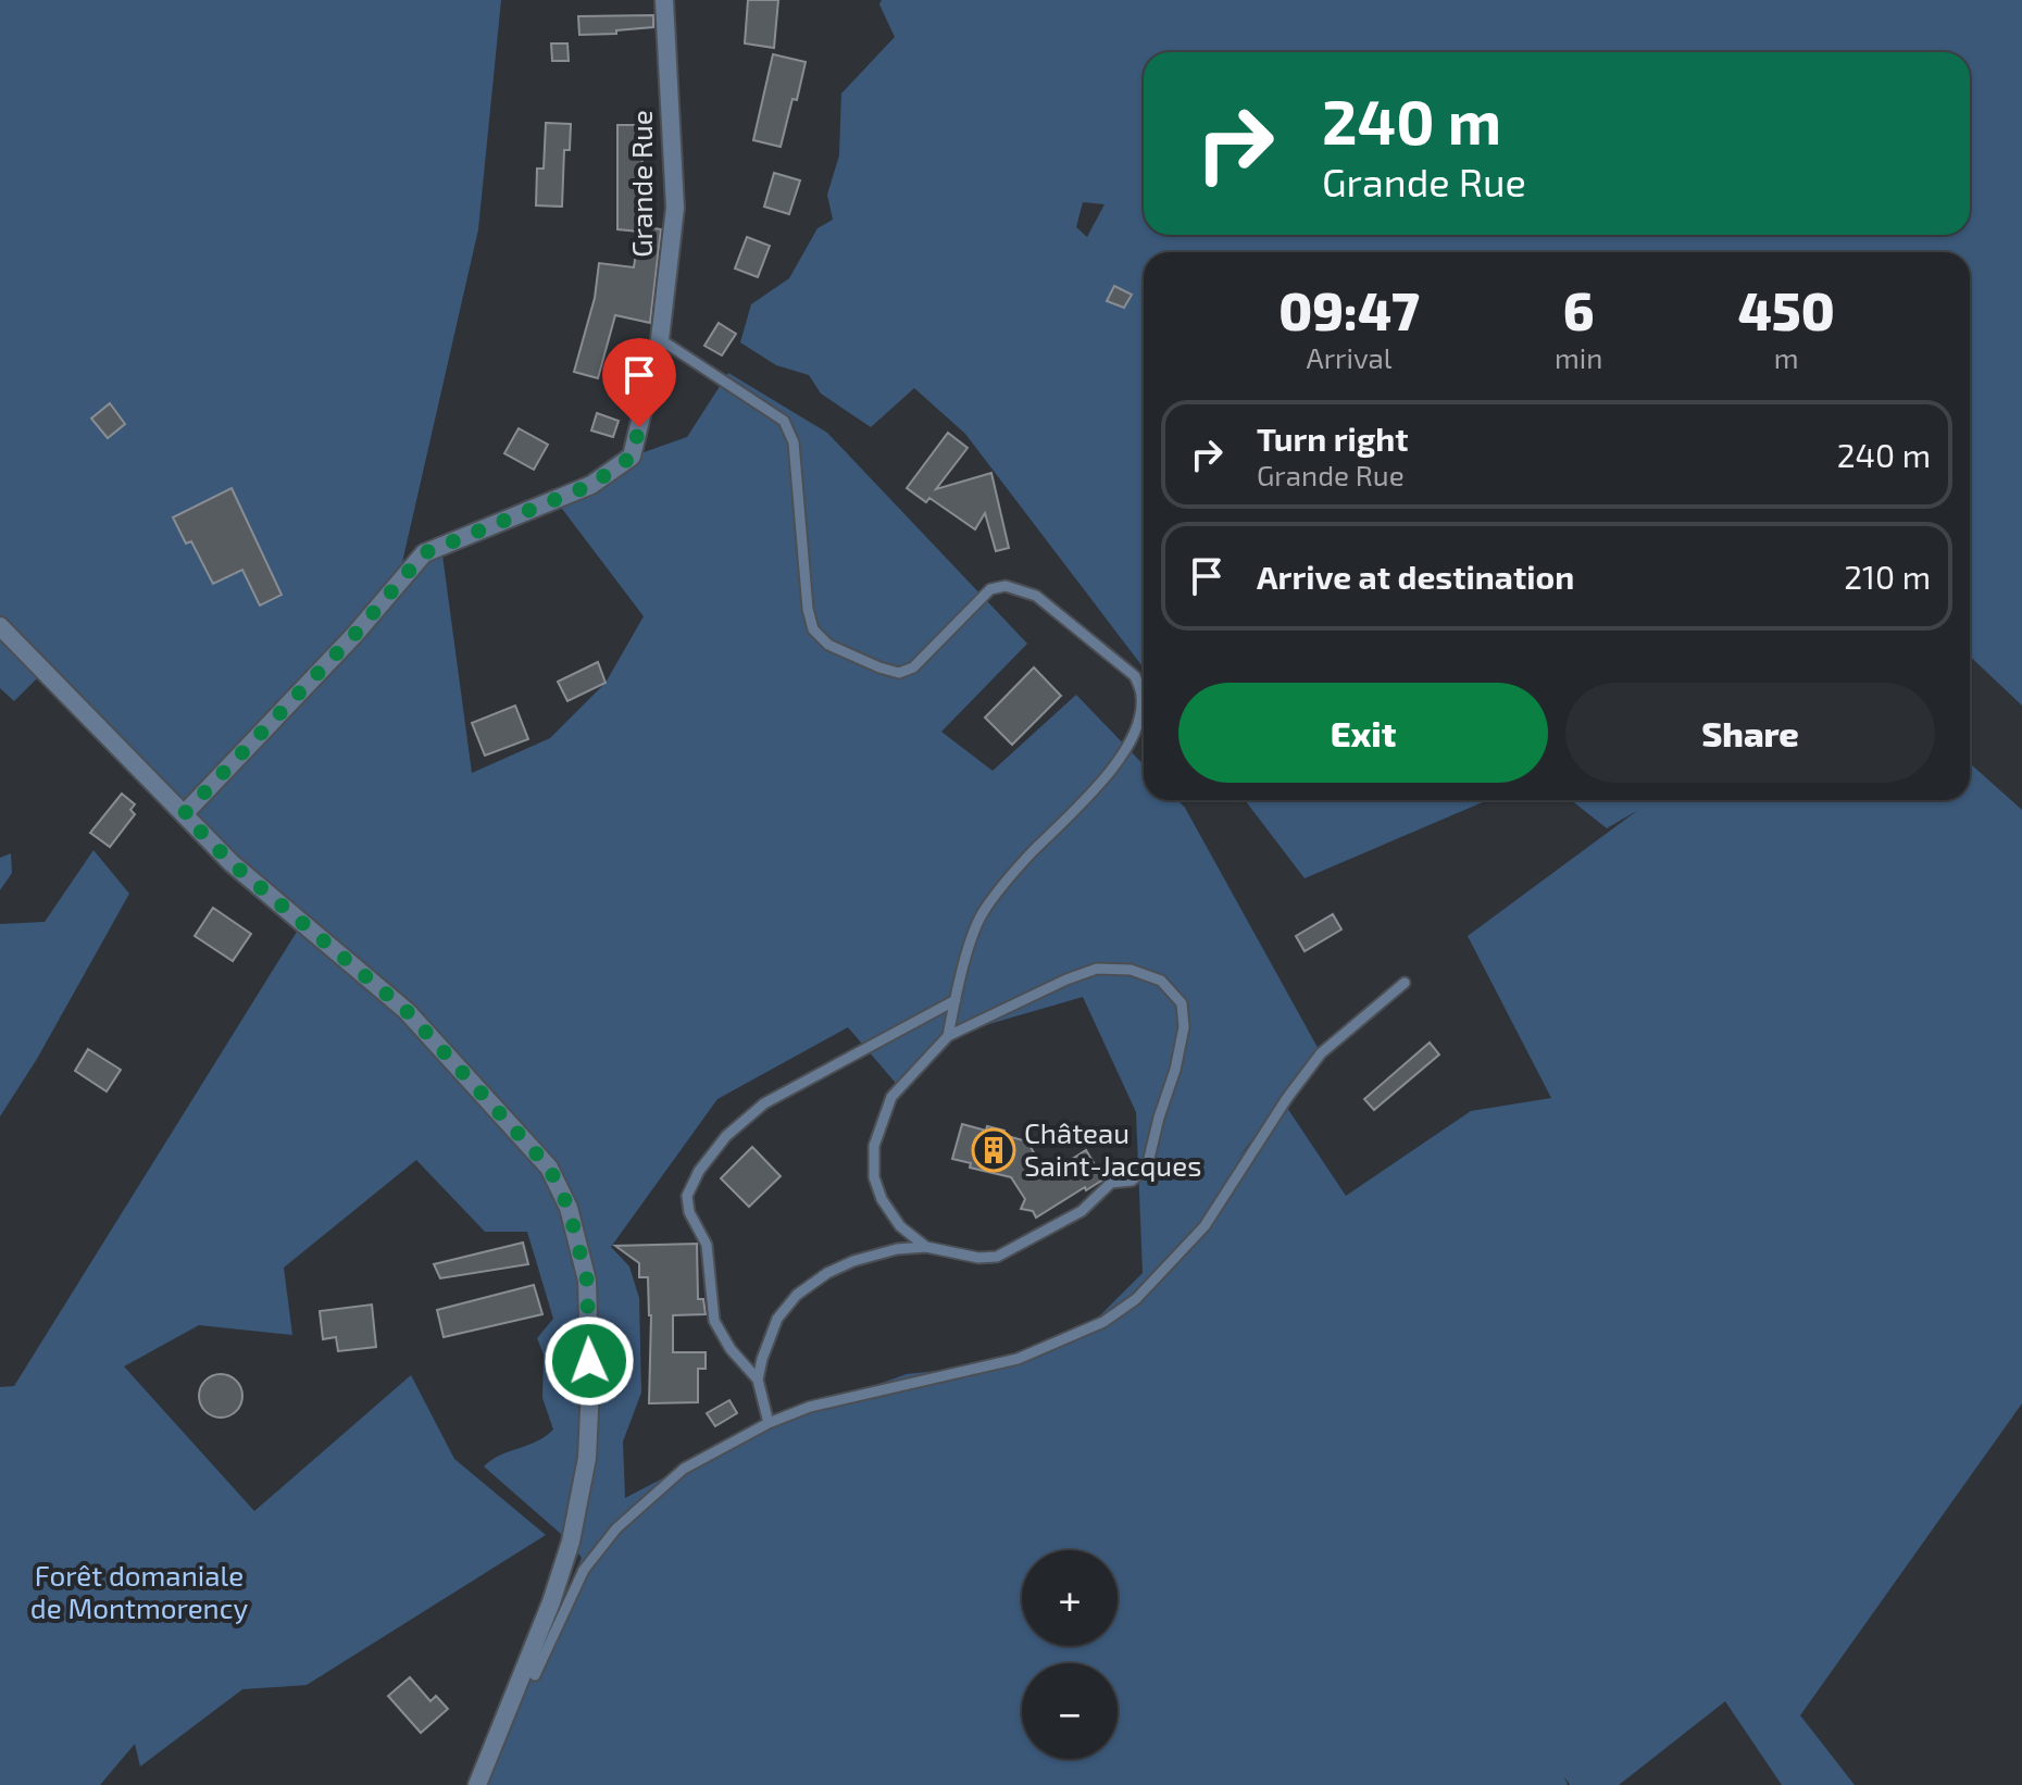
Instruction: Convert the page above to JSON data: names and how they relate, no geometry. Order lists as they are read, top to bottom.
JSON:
{
  "streets": {
    "street": ["Grande Rue"]
  },
  "parks": ["Forêt domaniale de Montmorency"],
  "places": {
    "building": ["Château Saint-Jacques"]
  },
  "page": {
    "turn": ["240 m", "Grande Rue"],
    "eta": [
      "09:47",
      "Arrival",
      "6",
      "min",
      "450",
      "m"
    ],
    "list": [
      {
        "name": "Turn right",
        "note": "Grande Rue",
        "value": "240 m"
      },
      {
        "name": "Arrive at destination",
        "value": "210 m"
      }
    ],
    "buttons": ["Exit", "Share"],
    "map_buttons": ["+", "−"]
  }
}
